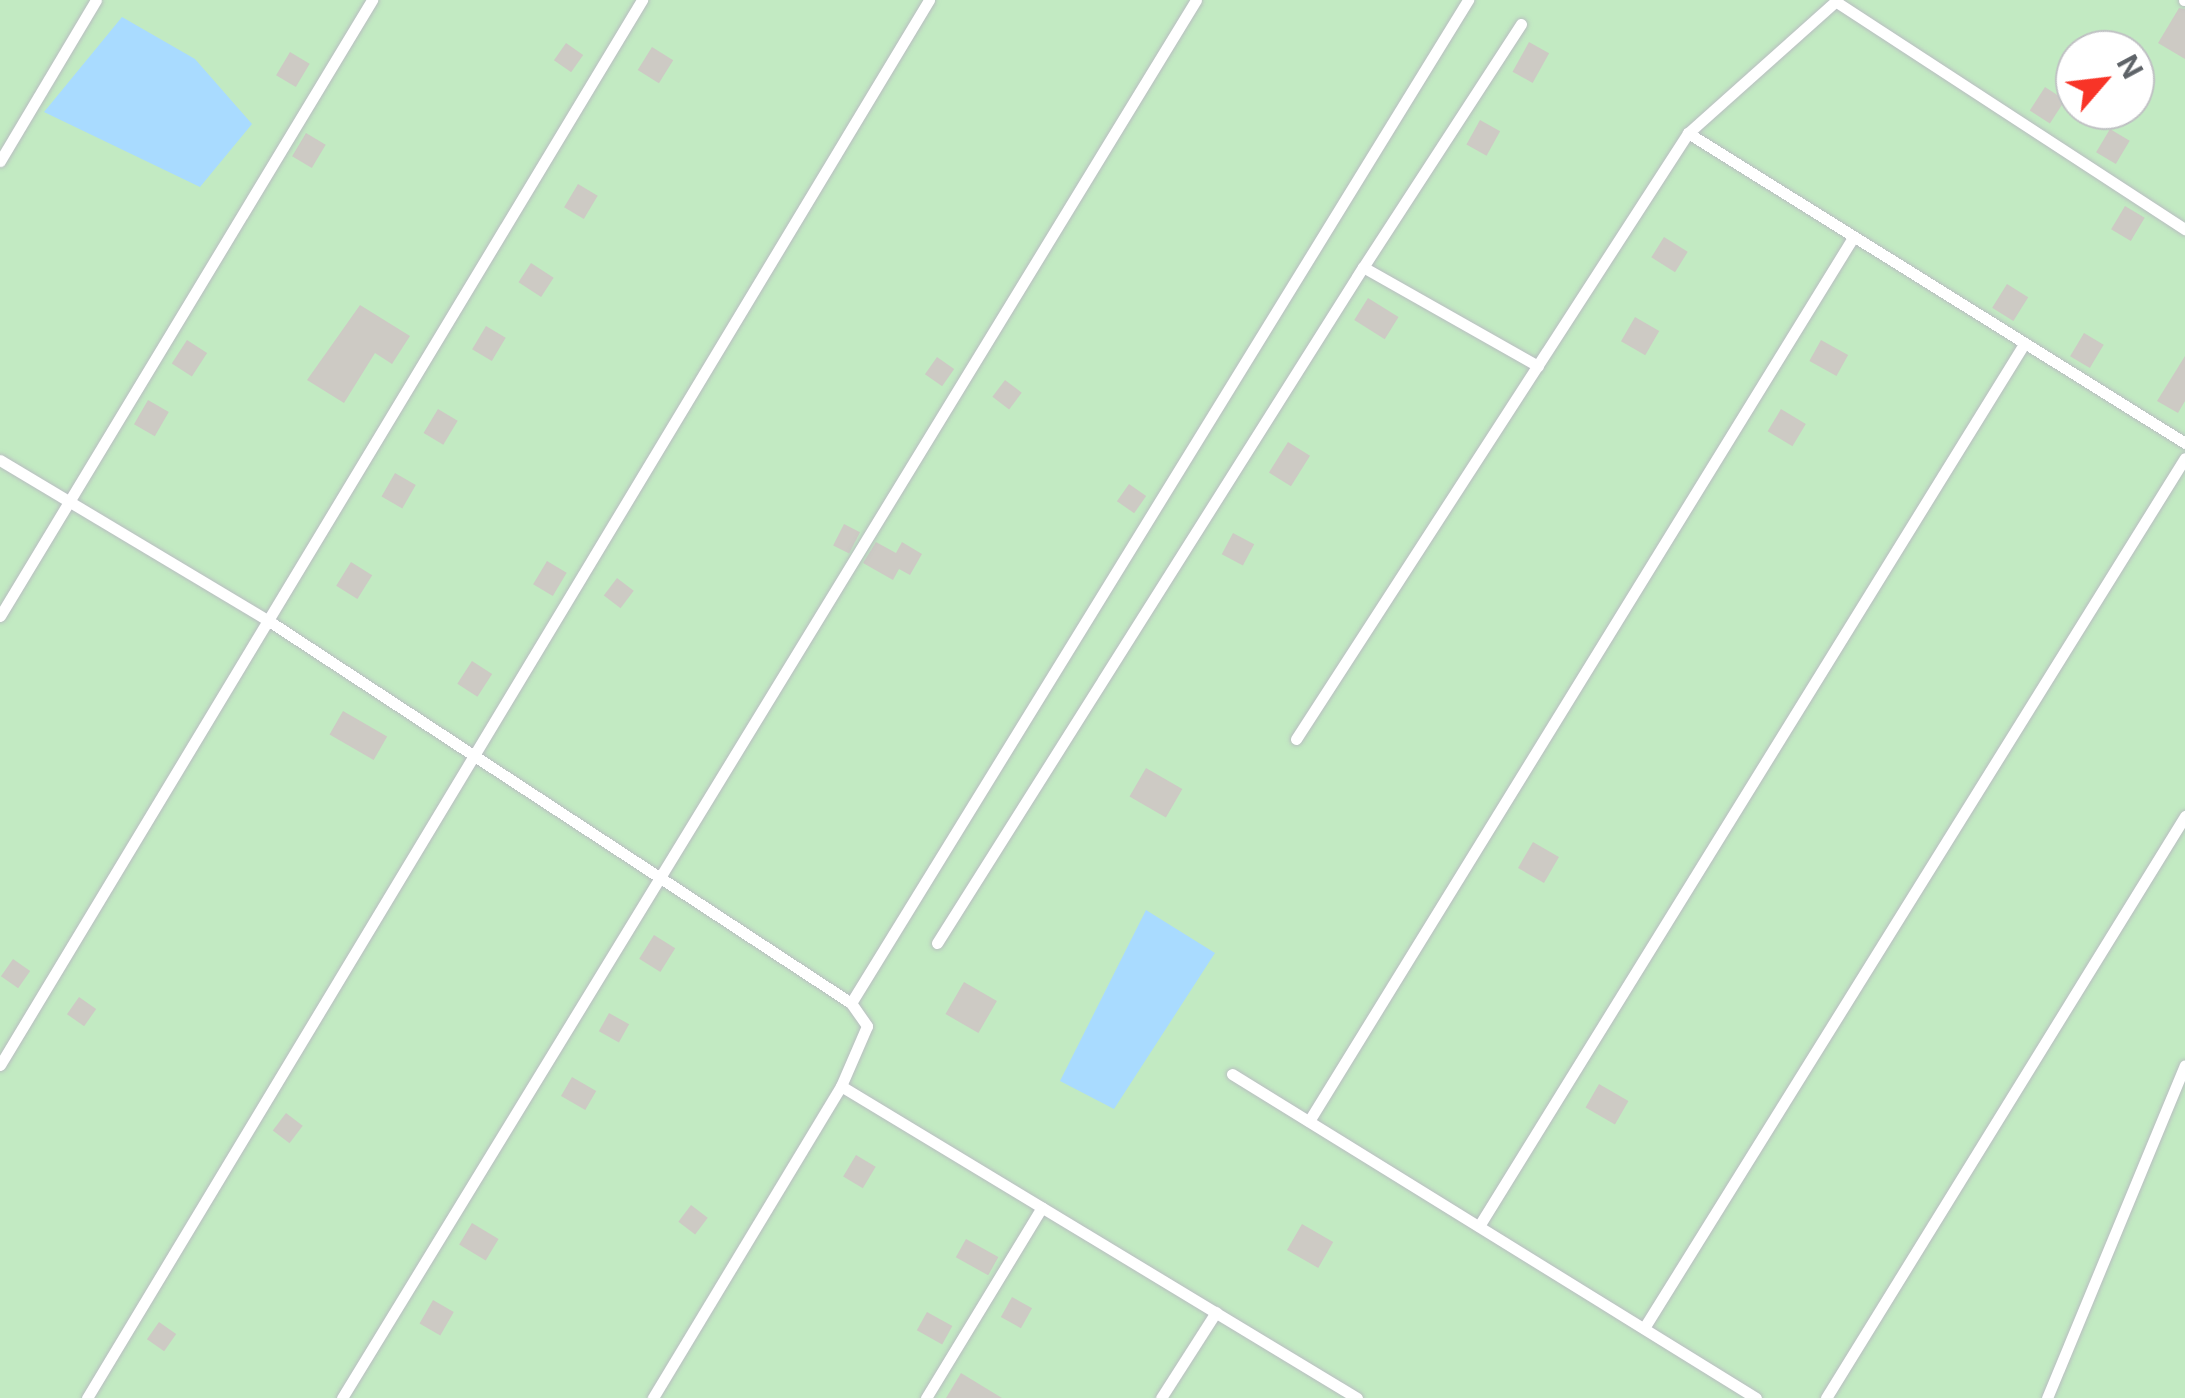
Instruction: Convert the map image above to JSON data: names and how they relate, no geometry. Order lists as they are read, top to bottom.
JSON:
{
  "north": "top right"
}
